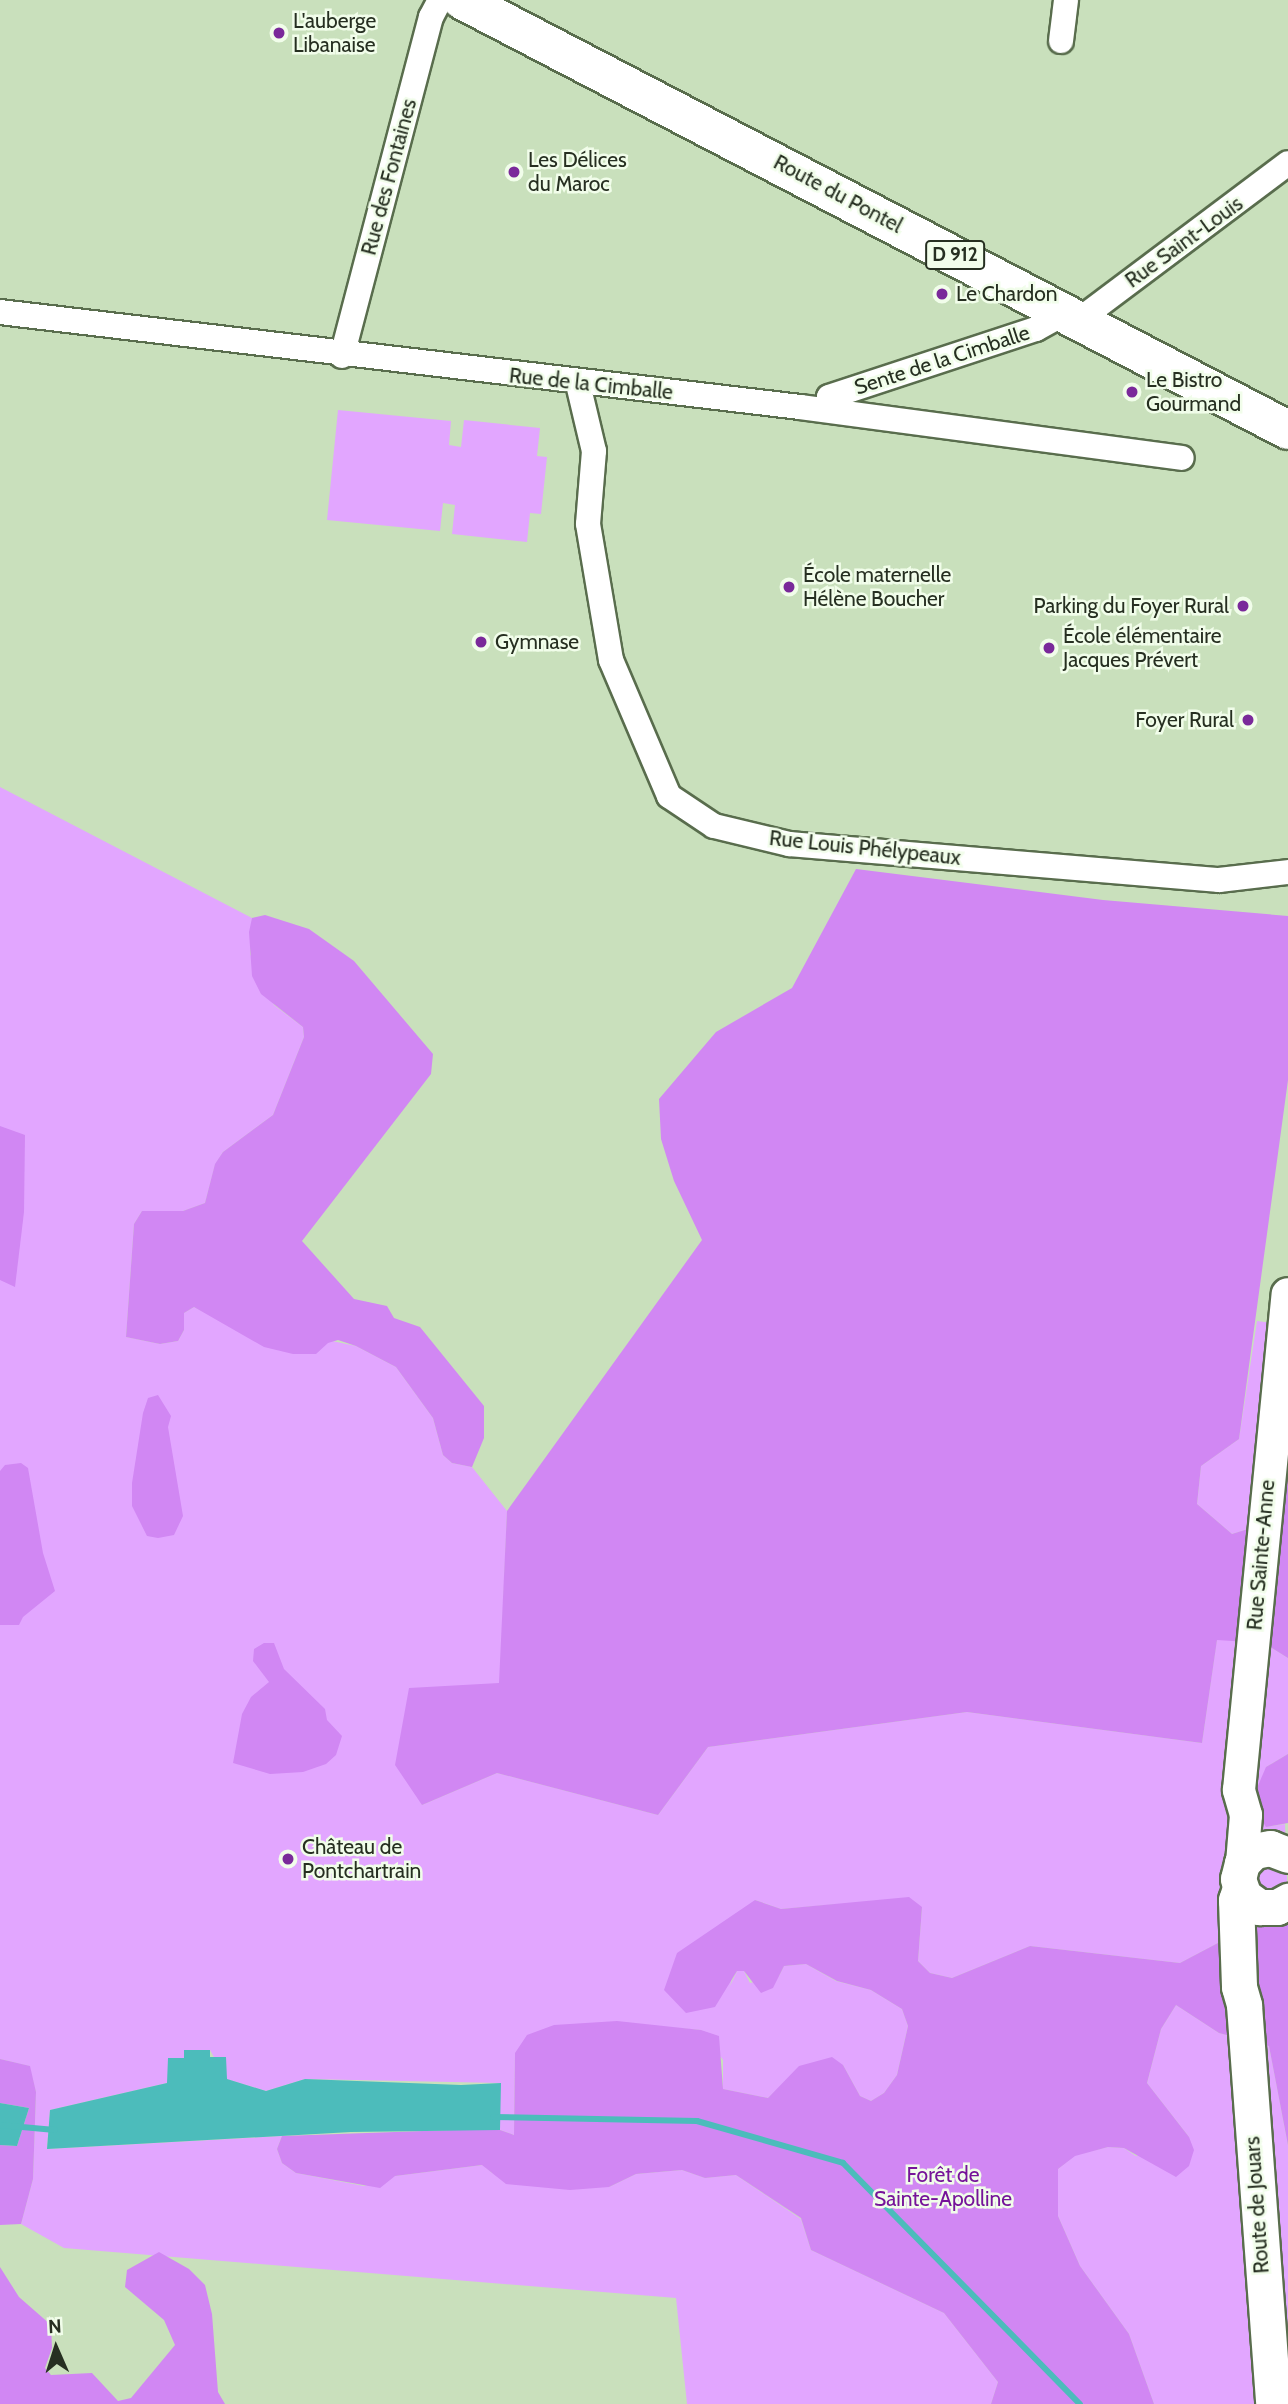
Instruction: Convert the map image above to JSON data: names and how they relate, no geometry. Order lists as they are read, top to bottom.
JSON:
{
  "streets": {
    "main road": ["Route du Pontel", "D 912", "Route de Jouars"],
    "street": [
      "Rue des Fontaines",
      "Rue Saint-Louis",
      "Sente de la Cimballe",
      "Rue de la Cimballe",
      "Rue Louis Phélypeaux",
      "Rue Sainte-Anne"
    ]
  },
  "crossings": [
    ["Rue des Fontaines", "Rue de la Cimballe"],
    ["Route du Pontel", "Rue Saint-Louis"],
    ["Route du Pontel", "Sente de la Cimballe"],
    ["Rue Saint-Louis", "Sente de la Cimballe"],
    ["Sente de la Cimballe", "Rue de la Cimballe"],
    ["Rue de la Cimballe", "Rue Louis Phélypeaux"],
    ["Rue Sainte-Anne", "Route de Jouars"]
  ],
  "parks": ["Forêt de Sainte-Apolline"],
  "places": [
    "L'auberge Libanaise",
    "Les Délices du Maroc",
    "Le Chardon",
    "Le Bistro Gourmand",
    "École maternelle Hélène Boucher",
    "Parking du Foyer Rural",
    "Gymnase",
    "École élémentaire Jacques Prévert",
    "Foyer Rural",
    "Château de Pontchartrain"
  ],
  "north": "top"
}
